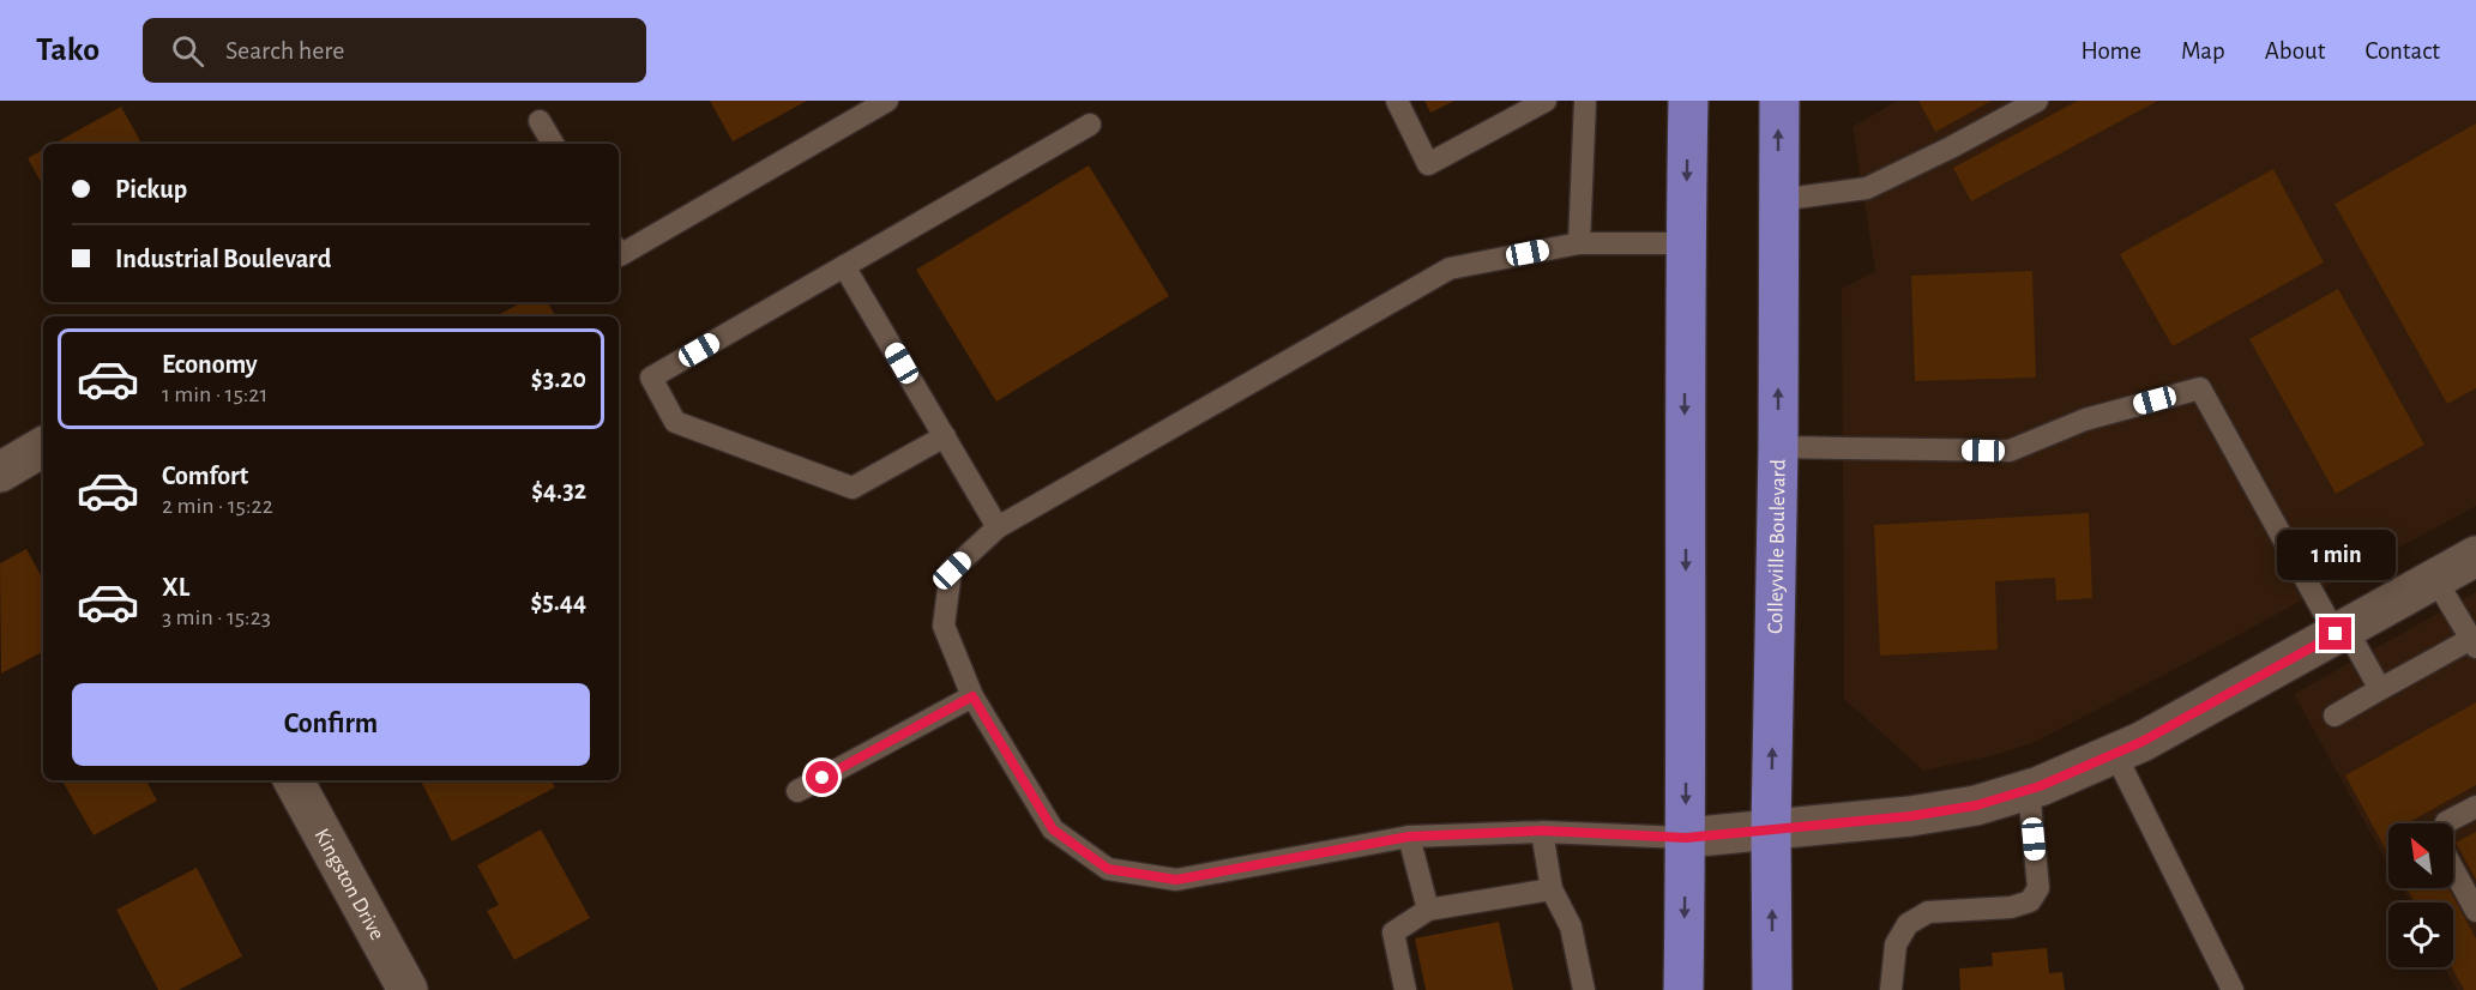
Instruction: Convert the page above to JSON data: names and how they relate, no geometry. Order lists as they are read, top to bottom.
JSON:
{
  "streets": {
    "main road": ["Colleyville Boulevard"],
    "street": ["Kingston Drive"]
  },
  "north": "top left",
  "page": {
    "header": "Tako",
    "search": "Search here",
    "nav": [
      "Home",
      "Map",
      "About",
      "Contact"
    ],
    "banner": ["Pickup", "Industrial Boulevard"],
    "list": [
      {
        "name": "Economy",
        "note": "1 min · 15:21",
        "value": "$3.20"
      },
      {
        "name": "Comfort",
        "note": "2 min · 15:22",
        "value": "$4.32"
      },
      {
        "name": "XL",
        "note": "3 min · 15:23",
        "value": "$5.44"
      }
    ],
    "bubble": "1 min",
    "buttons": "Confirm"
  }
}
